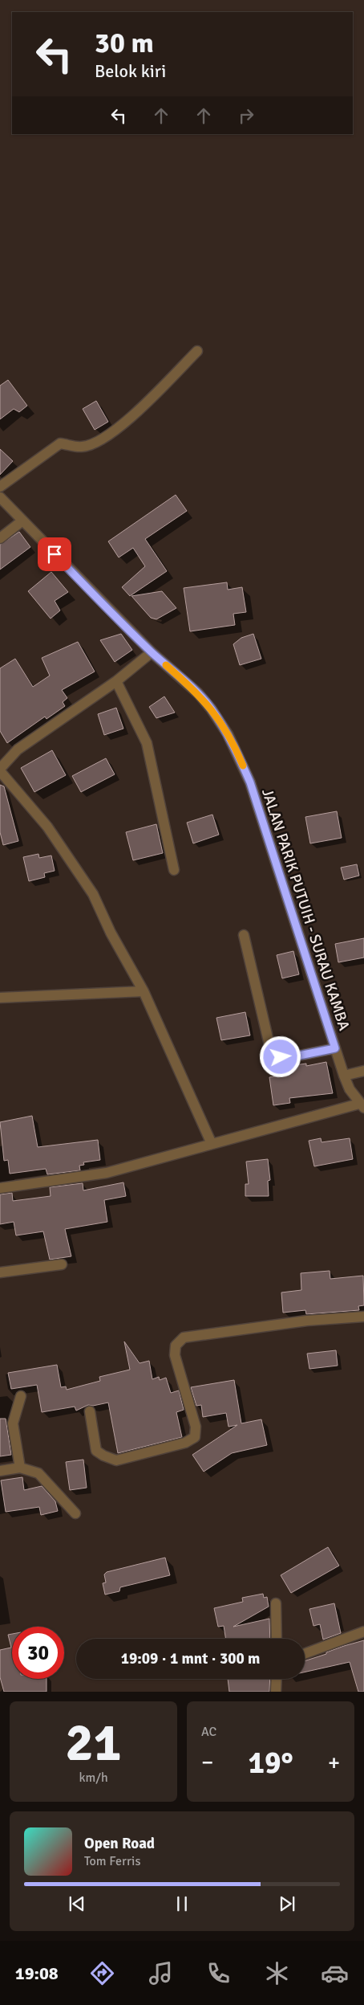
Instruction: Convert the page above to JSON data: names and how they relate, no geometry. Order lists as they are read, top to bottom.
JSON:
{
  "streets": {
    "street": ["JALAN PARIK PUTUIH - SURAU KAMBA"]
  },
  "page": {
    "turn": ["30 m", "Belok kiri"],
    "limit": "30",
    "trip": "19:09 · 1 mnt · 300 m",
    "tile": [
      ["21", "km/h"],
      "AC"
    ],
    "heat": ["−", "19°", "+"],
    "song": ["Open Road", "Tom Ferris"],
    "tabs": "19:08"
  }
}
